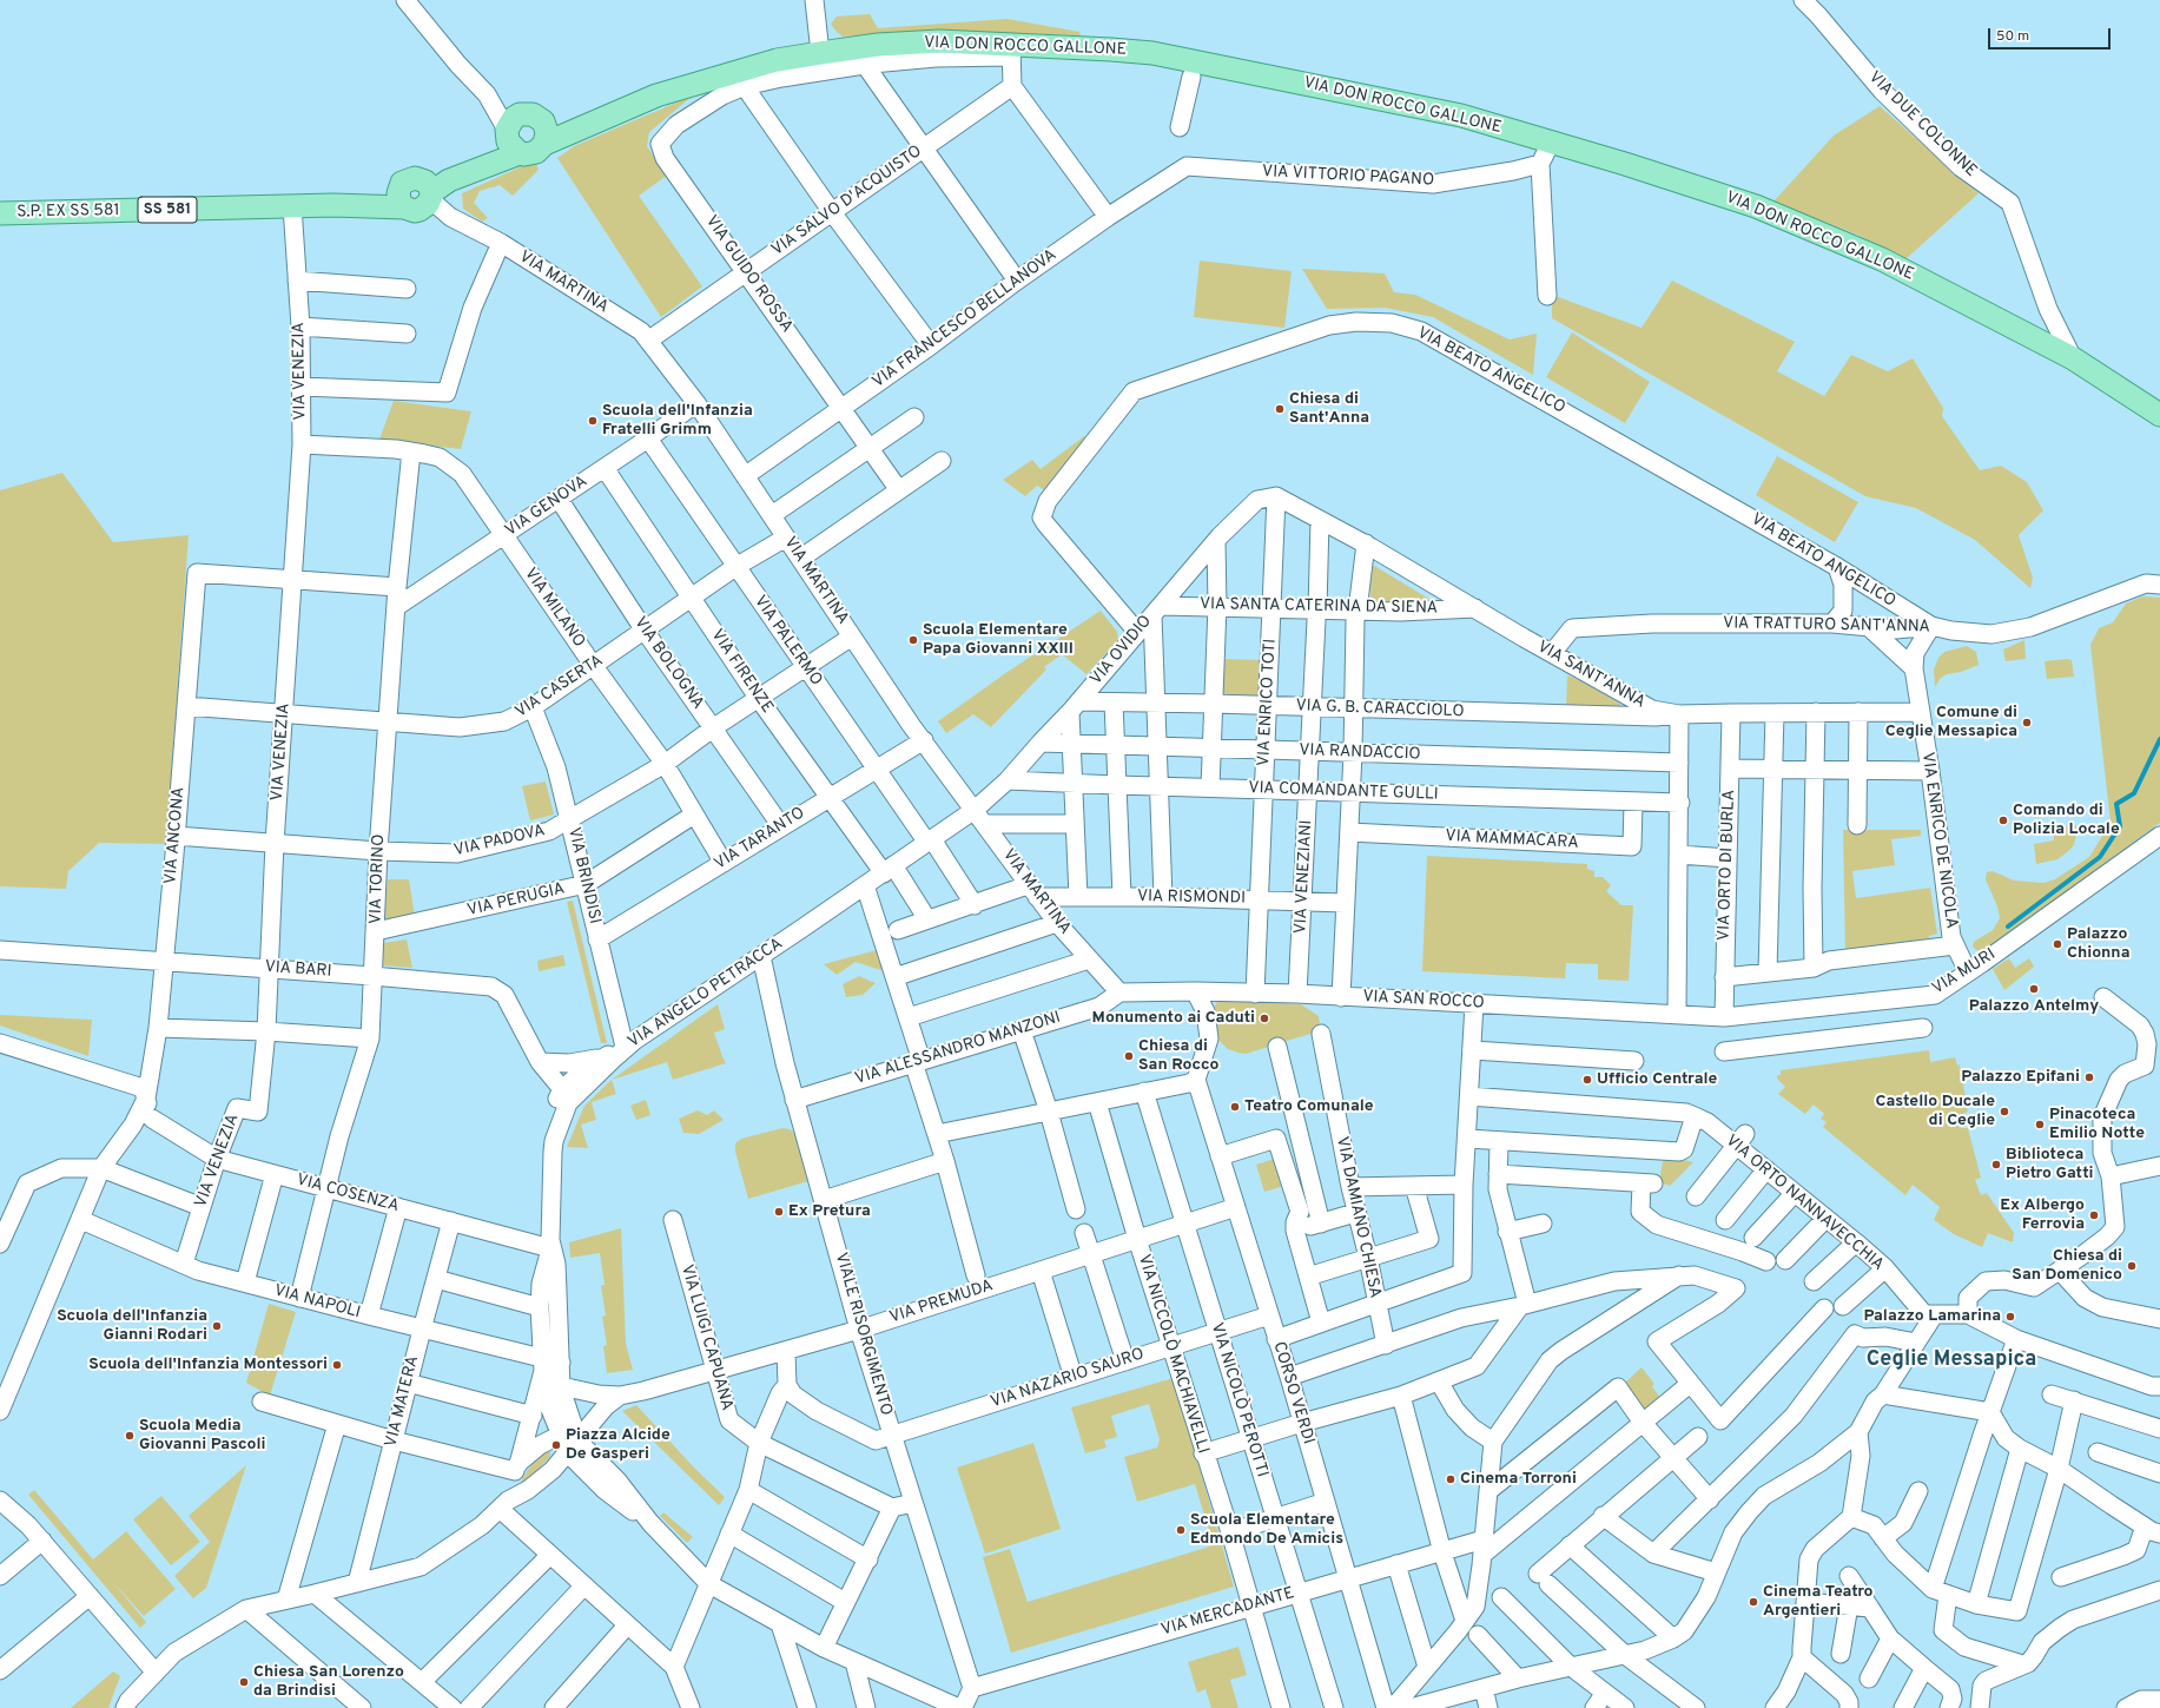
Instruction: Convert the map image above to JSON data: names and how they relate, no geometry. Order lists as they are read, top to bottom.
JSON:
{
  "streets": {
    "main road": ["VIA DON ROCCO GALLONE", "SS 581", "S.P. EX SS 581"],
    "street": [
      "VIA DUE COLONNE",
      "VIA VITTORIO PAGANO",
      "VIA SALVO D'ACQUISTO",
      "VIA GUIDO ROSSA",
      "VIA MARTINA",
      "VIA FRANCESCO BELLANOVA",
      "VIA VENEZIA",
      "VIA BEATO ANGELICO",
      "VIA GENOVA",
      "VIA SANTA CATERINA DA SIENA",
      "VIA MILANO",
      "VIA TRATTURO SANT'ANNA",
      "VIA PALERMO",
      "VIA OVIDIO",
      "VIA BOLOGNA",
      "VIA FIRENZE",
      "VIA SANT'ANNA",
      "VIA CASERTA",
      "VIA ENRICO TOTI",
      "VIA G. B. CARACCIOLO",
      "VIA RANDACCIO",
      "VIA COMANDANTE GULLI",
      "VIA ANCONA",
      "VIA TARANTO",
      "VIA MAMMACARA",
      "VIA ENRICO DE NICOLA",
      "VIA PADOVA",
      "VIA ORTO DI BURLA",
      "VIA BRINDISI",
      "VIA VENEZIANI",
      "VIA TORINO",
      "VIA RISMONDI",
      "VIA PERUGIA",
      "VIA BARI",
      "VIA MURI",
      "VIA ANGELO PETRACCA",
      "VIA SAN ROCCO",
      "VIA ALESSANDRO MANZONI",
      "VIA COSENZA",
      "VIA ORTO NANNAVECCHIA",
      "VIA DAMIANO CHIESA",
      "VIA NAPOLI",
      "VIA PREMUDA",
      "VIALE RISORGIMENTO",
      "VIA LUIGI CAPUANA",
      "VIA NICCOLÒ MACHIAVELLI",
      "VIA NAZARIO SAURO",
      "CORSO VERDI",
      "VIA NICOLÒ PEROTTI",
      "VIA MATERA",
      "VIA MERCADANTE"
    ]
  },
  "crossings": [
    ["VIA DON ROCCO GALLONE", "VIA DUE COLONNE"],
    ["VIA DON ROCCO GALLONE", "VIA GUIDO ROSSA"],
    ["VIA VITTORIO PAGANO", "VIA FRANCESCO BELLANOVA"],
    ["VIA SALVO D'ACQUISTO", "VIA GUIDO ROSSA"],
    ["VIA SALVO D'ACQUISTO", "VIA MARTINA"],
    ["S.P. EX SS 581", "VIA MARTINA"],
    ["S.P. EX SS 581", "VIA VENEZIA"],
    ["VIA GUIDO ROSSA", "VIA FRANCESCO BELLANOVA"],
    ["VIA MARTINA", "VIA FRANCESCO BELLANOVA"],
    ["VIA MARTINA", "VIA GENOVA"],
    ["VIA MARTINA", "VIA OVIDIO"],
    ["VIA MARTINA", "VIA CASERTA"],
    ["VIA MARTINA", "VIA TARANTO"],
    ["VIA MARTINA", "VIA PADOVA"],
    ["VIA MARTINA", "VIA RISMONDI"],
    ["VIA MARTINA", "VIA ANGELO PETRACCA"],
    ["VIA MARTINA", "VIA SAN ROCCO"],
    ["VIA MARTINA", "VIA ALESSANDRO MANZONI"],
    ["VIA VENEZIA", "VIA MILANO"],
    ["VIA VENEZIA", "VIA CASERTA"],
    ["VIA VENEZIA", "VIA ANCONA"],
    ["VIA VENEZIA", "VIA PADOVA"],
    ["VIA VENEZIA", "VIA BARI"],
    ["VIA VENEZIA", "VIA COSENZA"],
    ["VIA VENEZIA", "VIA NAPOLI"],
    ["VIA BEATO ANGELICO", "VIA TRATTURO SANT'ANNA"],
    ["VIA BEATO ANGELICO", "VIA OVIDIO"],
    ["VIA BEATO ANGELICO", "VIA ENRICO DE NICOLA"],
    ["VIA GENOVA", "VIA MILANO"],
    ["VIA GENOVA", "VIA PALERMO"],
    ["VIA GENOVA", "VIA BOLOGNA"],
    ["VIA GENOVA", "VIA FIRENZE"],
    ["VIA GENOVA", "VIA TORINO"],
    ["VIA SANTA CATERINA DA SIENA", "VIA OVIDIO"],
    ["VIA SANTA CATERINA DA SIENA", "VIA SANT'ANNA"],
    ["VIA SANTA CATERINA DA SIENA", "VIA ENRICO TOTI"],
    ["VIA SANTA CATERINA DA SIENA", "VIA VENEZIANI"],
    ["VIA MILANO", "VIA CASERTA"],
    ["VIA MILANO", "VIA TARANTO"],
    ["VIA MILANO", "VIA PADOVA"],
    ["VIA MILANO", "VIA TORINO"],
    ["VIA MILANO", "VIA PERUGIA"],
    ["VIA TRATTURO SANT'ANNA", "VIA SANT'ANNA"],
    ["VIA TRATTURO SANT'ANNA", "VIA ENRICO DE NICOLA"],
    ["VIA PALERMO", "VIA CASERTA"],
    ["VIA PALERMO", "VIA TARANTO"],
    ["VIA PALERMO", "VIA PADOVA"],
    ["VIA PALERMO", "VIA RISMONDI"],
    ["VIA PALERMO", "VIA ANGELO PETRACCA"],
    ["VIA OVIDIO", "VIA SANT'ANNA"],
    ["VIA OVIDIO", "VIA ENRICO TOTI"],
    ["VIA OVIDIO", "VIA G. B. CARACCIOLO"],
    ["VIA OVIDIO", "VIA RANDACCIO"],
    ["VIA OVIDIO", "VIA COMANDANTE GULLI"],
    ["VIA OVIDIO", "VIA ANGELO PETRACCA"],
    ["VIA BOLOGNA", "VIA CASERTA"],
    ["VIA BOLOGNA", "VIA TARANTO"],
    ["VIA BOLOGNA", "VIA PADOVA"],
    ["VIA FIRENZE", "VIA CASERTA"],
    ["VIA FIRENZE", "VIA TARANTO"],
    ["VIA FIRENZE", "VIA PADOVA"],
    ["VIA FIRENZE", "VIA RISMONDI"],
    ["VIA FIRENZE", "VIA ANGELO PETRACCA"],
    ["VIA SANT'ANNA", "VIA ENRICO TOTI"],
    ["VIA SANT'ANNA", "VIA G. B. CARACCIOLO"],
    ["VIA SANT'ANNA", "VIA VENEZIANI"],
    ["VIA CASERTA", "VIA ANCONA"],
    ["VIA CASERTA", "VIA BRINDISI"],
    ["VIA CASERTA", "VIA TORINO"],
    ["VIA ENRICO TOTI", "VIA G. B. CARACCIOLO"],
    ["VIA ENRICO TOTI", "VIA RANDACCIO"],
    ["VIA ENRICO TOTI", "VIA COMANDANTE GULLI"],
    ["VIA ENRICO TOTI", "VIA RISMONDI"],
    ["VIA ENRICO TOTI", "VIA SAN ROCCO"],
    ["VIA G. B. CARACCIOLO", "VIA VENEZIANI"],
    ["VIA RANDACCIO", "VIA VENEZIANI"],
    ["VIA COMANDANTE GULLI", "VIA MAMMACARA"],
    ["VIA COMANDANTE GULLI", "VIA VENEZIANI"],
    ["VIA ANCONA", "VIA PADOVA"],
    ["VIA ANCONA", "VIA BARI"],
    ["VIA TARANTO", "VIA BRINDISI"],
    ["VIA ENRICO DE NICOLA", "VIA MURI"],
    ["VIA PADOVA", "VIA BRINDISI"],
    ["VIA PADOVA", "VIA TORINO"],
    ["VIA ORTO DI BURLA", "VIA MURI"],
    ["VIA BRINDISI", "VIA PERUGIA"],
    ["VIA BRINDISI", "VIA ANGELO PETRACCA"],
    ["VIA VENEZIANI", "VIA RISMONDI"],
    ["VIA VENEZIANI", "VIA SAN ROCCO"],
    ["VIA TORINO", "VIA PERUGIA"],
    ["VIA TORINO", "VIA BARI"],
    ["VIA TORINO", "VIA COSENZA"],
    ["VIA TORINO", "VIA NAPOLI"],
    ["VIA BARI", "VIA ANGELO PETRACCA"],
    ["VIA MURI", "VIA SAN ROCCO"],
    ["VIA ANGELO PETRACCA", "VIA COSENZA"],
    ["VIA ANGELO PETRACCA", "VIALE RISORGIMENTO"],
    ["VIA SAN ROCCO", "VIA ALESSANDRO MANZONI"],
    ["VIA ALESSANDRO MANZONI", "VIALE RISORGIMENTO"],
    ["VIA COSENZA", "VIA MATERA"],
    ["VIA NAPOLI", "VIA PREMUDA"],
    ["VIA NAPOLI", "VIA MATERA"],
    ["VIA PREMUDA", "VIALE RISORGIMENTO"],
    ["VIA PREMUDA", "VIA LUIGI CAPUANA"],
    ["VIA PREMUDA", "VIA NICCOLÒ MACHIAVELLI"],
    ["VIA PREMUDA", "CORSO VERDI"],
    ["VIA PREMUDA", "VIA NICOLÒ PEROTTI"],
    ["VIALE RISORGIMENTO", "VIA NAZARIO SAURO"],
    ["VIALE RISORGIMENTO", "VIA MERCADANTE"],
    ["VIA NICCOLÒ MACHIAVELLI", "VIA NAZARIO SAURO"],
    ["VIA NICCOLÒ MACHIAVELLI", "VIA MERCADANTE"],
    ["VIA NAZARIO SAURO", "CORSO VERDI"],
    ["VIA NAZARIO SAURO", "VIA NICOLÒ PEROTTI"],
    ["CORSO VERDI", "VIA MERCADANTE"],
    ["VIA NICOLÒ PEROTTI", "VIA MERCADANTE"]
  ],
  "districts": ["Ceglie Messapica"],
  "places": [
    "Chiesa di Sant'Anna",
    "Scuola dell'Infanzia Fratelli Grimm",
    "Scuola Elementare Papa Giovanni XXIII",
    "Comune di Ceglie Messapica",
    "Comando di Polizia Locale",
    "Palazzo Chionna",
    "Palazzo Antelmy",
    "Monumento ai Caduti",
    "Chiesa di San Rocco",
    "Palazzo Epifani",
    "Ufficio Centrale",
    "Teatro Comunale",
    "Castello Ducale di Ceglie",
    "Pinacoteca Emilio Notte",
    "Biblioteca Pietro Gatti",
    "Ex Pretura",
    "Ex Albergo Ferrovia",
    "Chiesa di San Domenico",
    "Palazzo Lamarina",
    "Scuola dell'Infanzia Gianni Rodari",
    "Scuola dell'Infanzia Montessori",
    "Scuola Media Giovanni Pascoli",
    "Piazza Alcide De Gasperi",
    "Cinema Torroni",
    "Scuola Elementare Edmondo De Amicis",
    "Cinema Teatro Argentieri",
    "Chiesa San Lorenzo da Brindisi"
  ],
  "scale_bar": "50 m"
}
